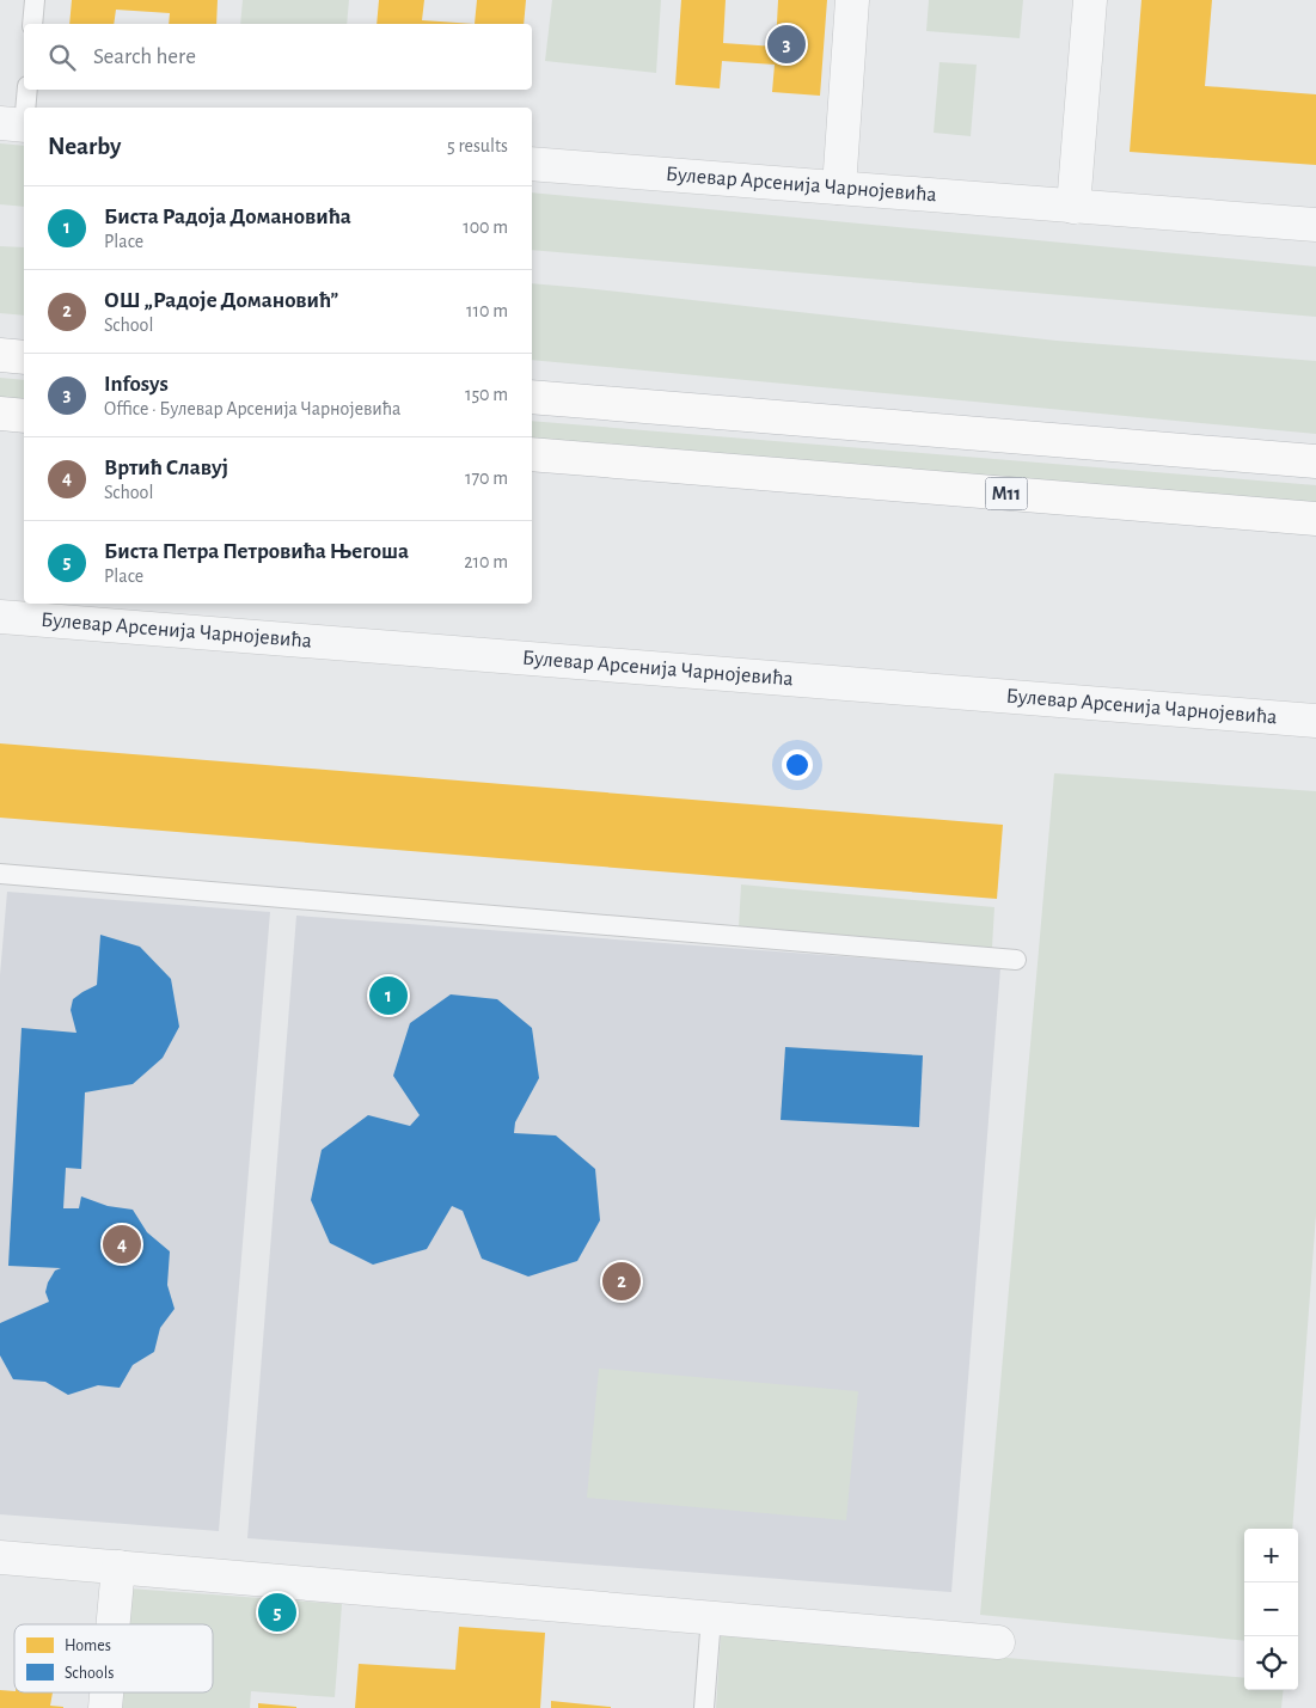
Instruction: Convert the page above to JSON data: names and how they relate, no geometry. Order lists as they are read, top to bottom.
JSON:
{
  "streets": {
    "highway": ["M11"],
    "street": ["Булевар Арсенија Чарнојевића"]
  },
  "legend": ["Homes", "Schools"],
  "page": {
    "pins": [
      "3",
      "1",
      "4",
      "2",
      "5"
    ],
    "search": "Search here",
    "heading": ["Nearby", "5 results"],
    "list": [
      {
        "mark": "1",
        "name": "Биста Радоја Домановића",
        "note": "Place",
        "value": "100 m"
      },
      {
        "mark": "2",
        "name": "ОШ „Радоје Домановић”",
        "note": "School",
        "value": "110 m"
      },
      {
        "mark": "3",
        "name": "Infosys",
        "note": "Office · Булевар Арсенија Чарнојевића",
        "value": "150 m"
      },
      {
        "mark": "4",
        "name": "Вртић Славуј",
        "note": "School",
        "value": "170 m"
      },
      {
        "mark": "5",
        "name": "Биста Петра Петровића Његоша",
        "note": "Place",
        "value": "210 m"
      }
    ],
    "map_buttons": ["+", "−"]
  }
}
